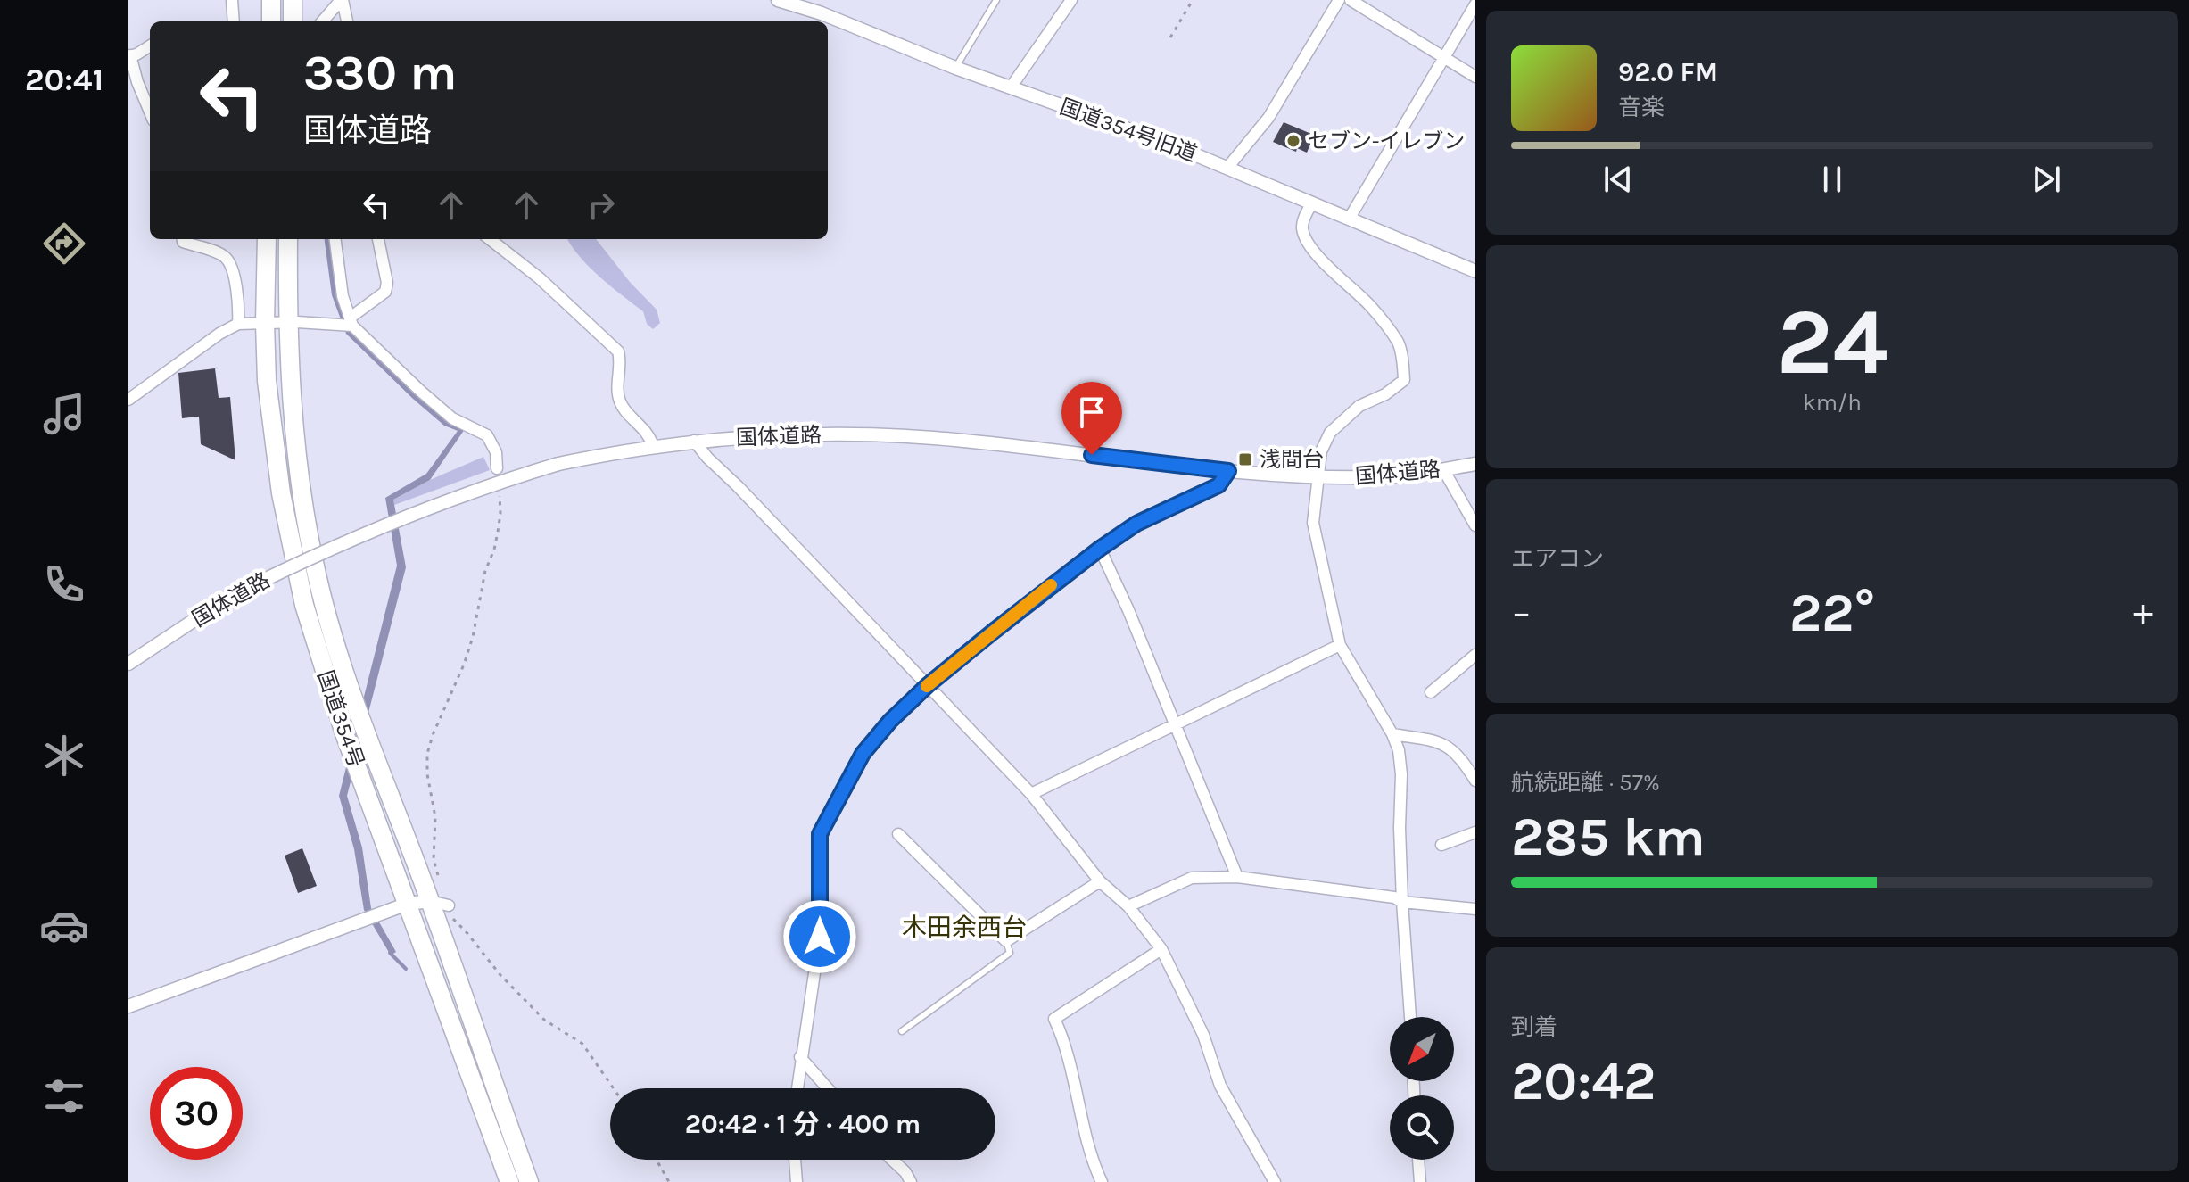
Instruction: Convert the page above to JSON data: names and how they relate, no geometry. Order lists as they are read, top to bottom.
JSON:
{
  "streets": {
    "highway": ["国道354号"],
    "street": ["国道354号旧道", "国体道路"]
  },
  "districts": ["木田余西台"],
  "places": {
    "other": ["セブン-イレブン"],
    "transit": ["浅間台"]
  },
  "north": "bottom left",
  "page": {
    "tabs": "20:41",
    "turn": ["330 m", "国体道路"],
    "song": ["92.0 FM", "音楽"],
    "tile": [
      ["24", "km/h"],
      "エアコン",
      ["航続距離 · 57%", "285 km"],
      ["到着", "20:42"]
    ],
    "heat": ["−", "22°", "+"],
    "limit": "30",
    "trip": "20:42 · 1 分 · 400 m"
  }
}
